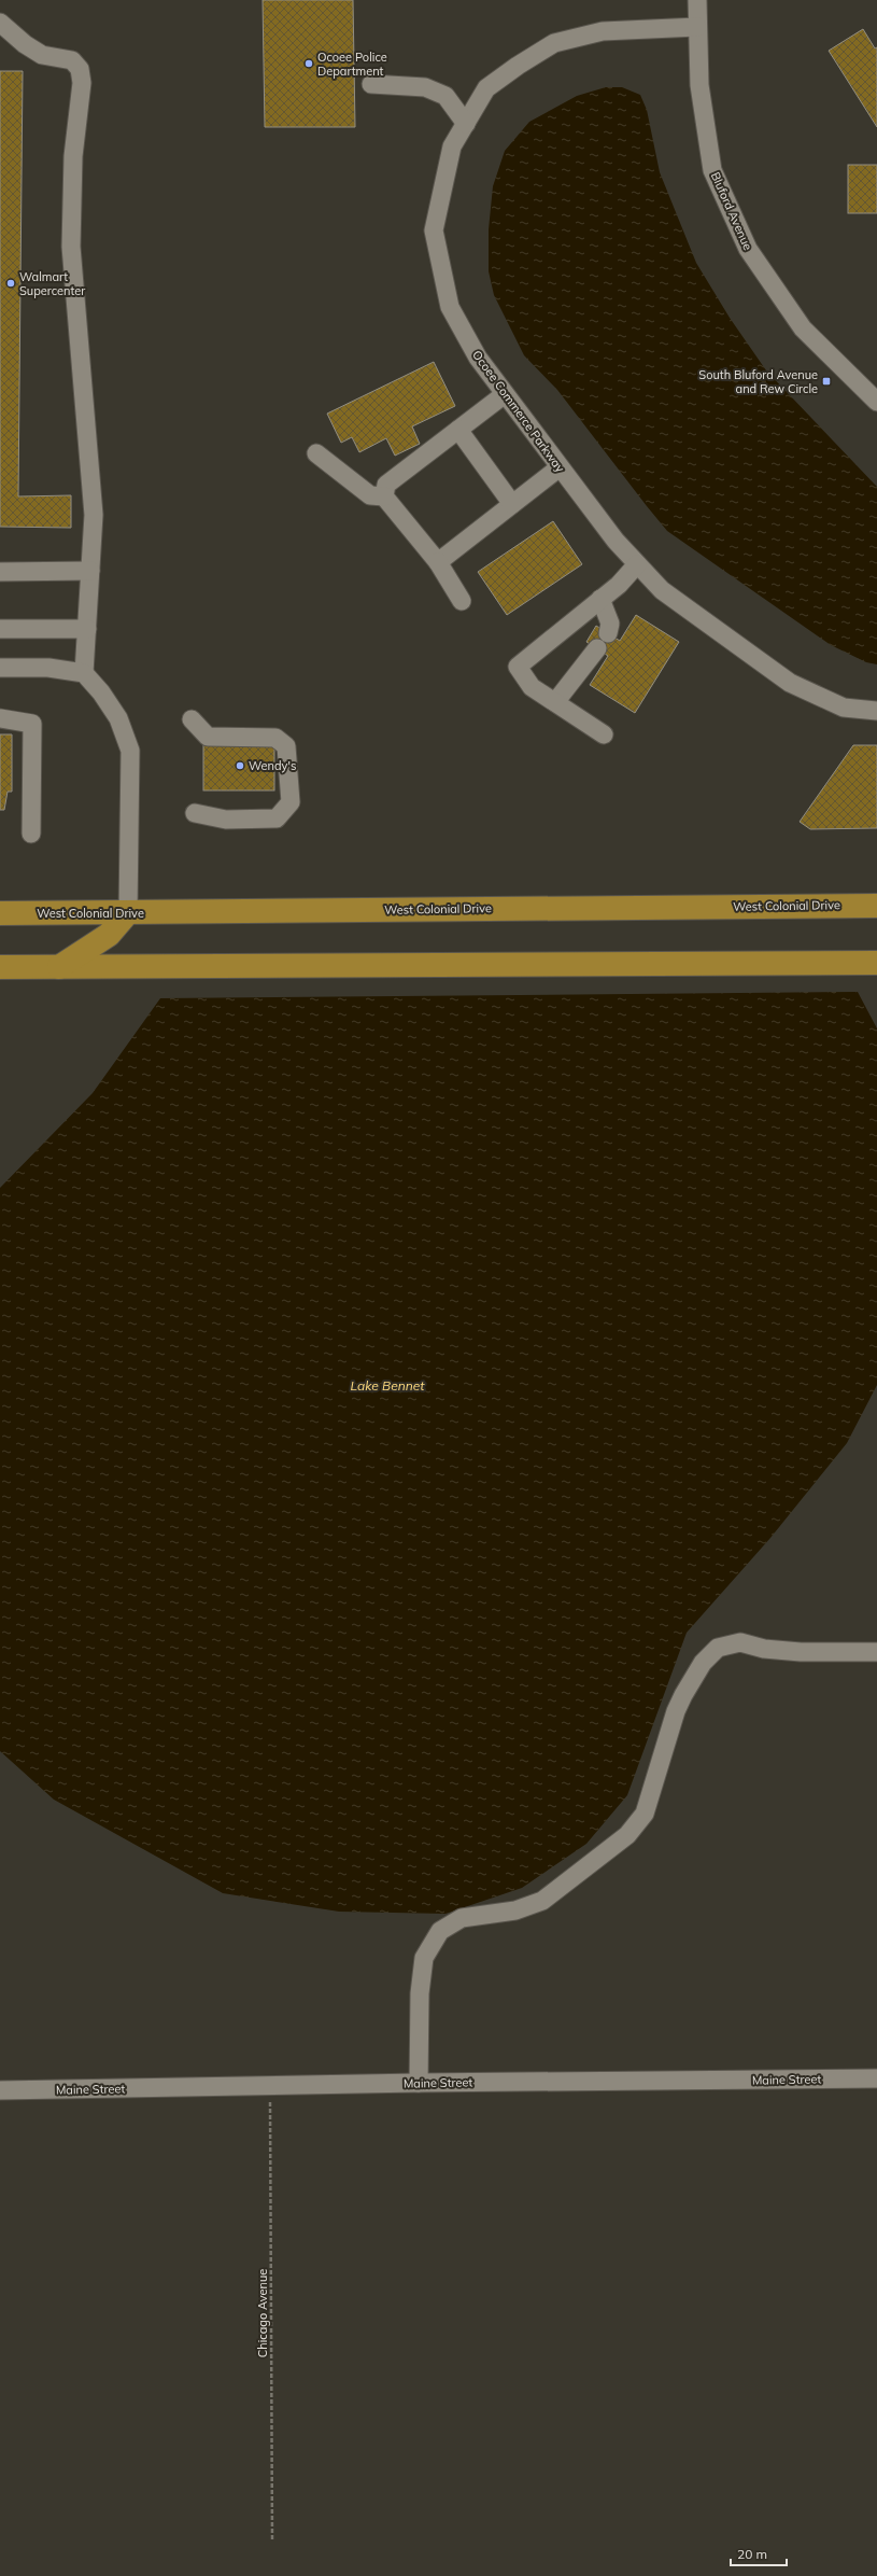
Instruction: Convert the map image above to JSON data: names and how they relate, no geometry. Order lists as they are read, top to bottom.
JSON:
{
  "streets": {
    "highway": ["West Colonial Drive"],
    "street": ["Bluford Avenue", "Ocoee Commerce Parkway", "Maine Street"],
    "path": ["Chicago Avenue"]
  },
  "crossings": [
    ["Bluford Avenue", "Ocoee Commerce Parkway"],
    ["Maine Street", "Chicago Avenue"]
  ],
  "water": ["Lake Bennet"],
  "places": {
    "other": ["Ocoee Police Department", "Walmart Supercenter", "Wendy's"],
    "transit": ["South Bluford Avenue and Rew Circle"]
  },
  "scale_bar": "20 m"
}
